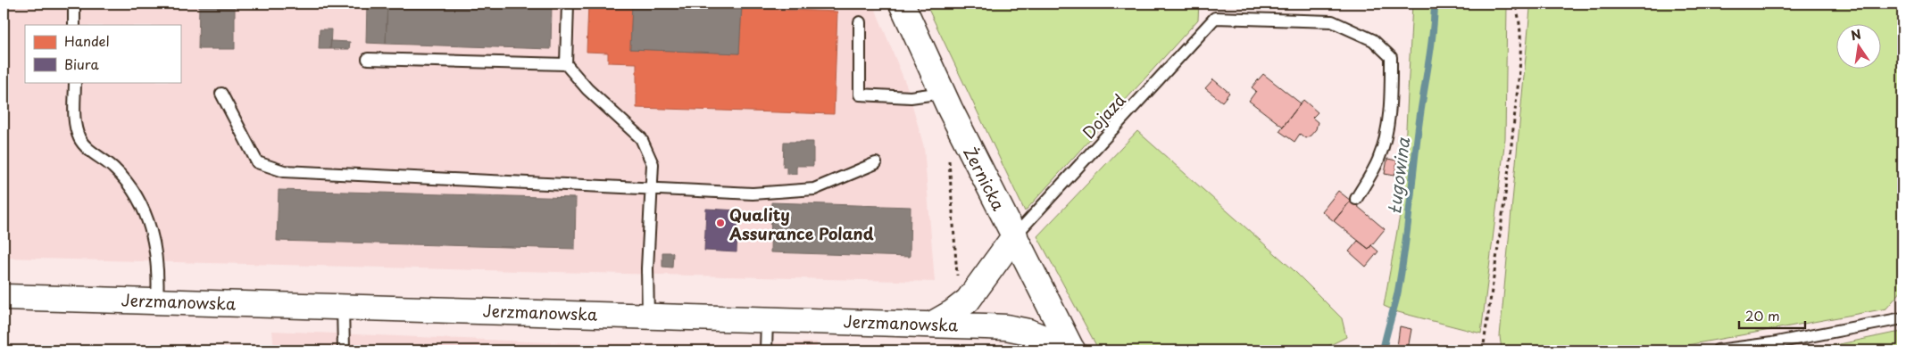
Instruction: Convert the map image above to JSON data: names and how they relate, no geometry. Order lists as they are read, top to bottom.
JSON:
{
  "streets": {
    "street": ["Żernicka", "Jerzmanowska"],
    "lane": ["Dojazd"]
  },
  "crossings": [
    ["Dojazd", "Żernicka"],
    ["Żernicka", "Jerzmanowska"]
  ],
  "water": ["Ługowina"],
  "places": ["Quality Assurance Poland"],
  "legend": ["Handel", "Biura"],
  "scale_bar": "20 m",
  "north": "top"
}
